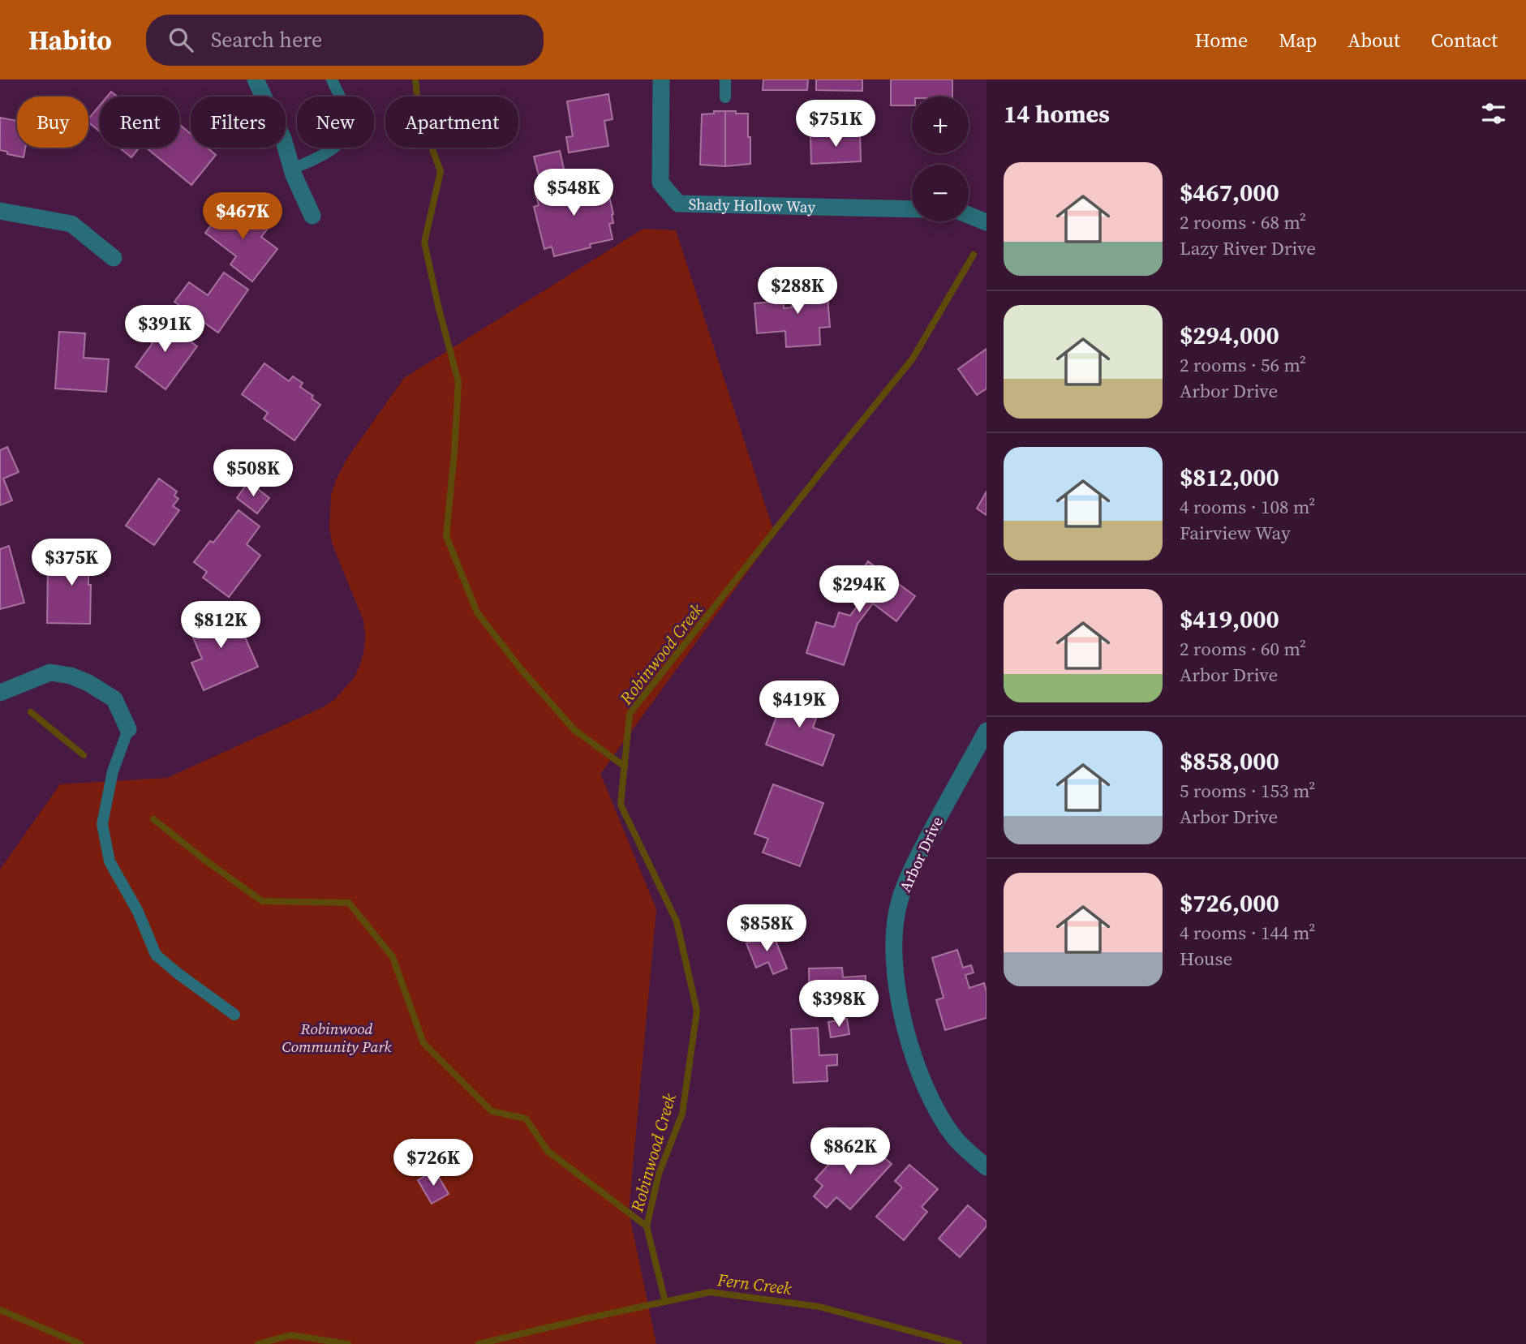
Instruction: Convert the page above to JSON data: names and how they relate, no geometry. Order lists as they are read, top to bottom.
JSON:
{
  "streets": {
    "street": ["Shady Hollow Way", "Arbor Drive"]
  },
  "water": ["Robinwood Creek", "Fern Creek"],
  "parks": ["Robinwood Community Park"],
  "page": {
    "header": "Habito",
    "search": "Search here",
    "nav": [
      "Home",
      "Map",
      "About",
      "Contact"
    ],
    "heading": "14 homes",
    "map_buttons": ["+", "−"],
    "chip": [
      "Buy",
      "Rent",
      "Filters",
      "New",
      "Apartment"
    ],
    "price": [
      "$751K",
      "$548K",
      "$467K",
      "$288K",
      "$391K",
      "$508K",
      "$375K",
      "$294K",
      "$812K",
      "$419K",
      "$858K",
      "$398K",
      "$862K",
      "$726K"
    ],
    "list": [
      {
        "name": "$467,000",
        "note": "2 rooms · 68 m² · Lazy River Drive"
      },
      {
        "name": "$294,000",
        "note": "2 rooms · 56 m² · Arbor Drive"
      },
      {
        "name": "$812,000",
        "note": "4 rooms · 108 m² · Fairview Way"
      },
      {
        "name": "$419,000",
        "note": "2 rooms · 60 m² · Arbor Drive"
      },
      {
        "name": "$858,000",
        "note": "5 rooms · 153 m² · Arbor Drive"
      },
      {
        "name": "$726,000",
        "note": "4 rooms · 144 m² · House"
      }
    ]
  }
}
